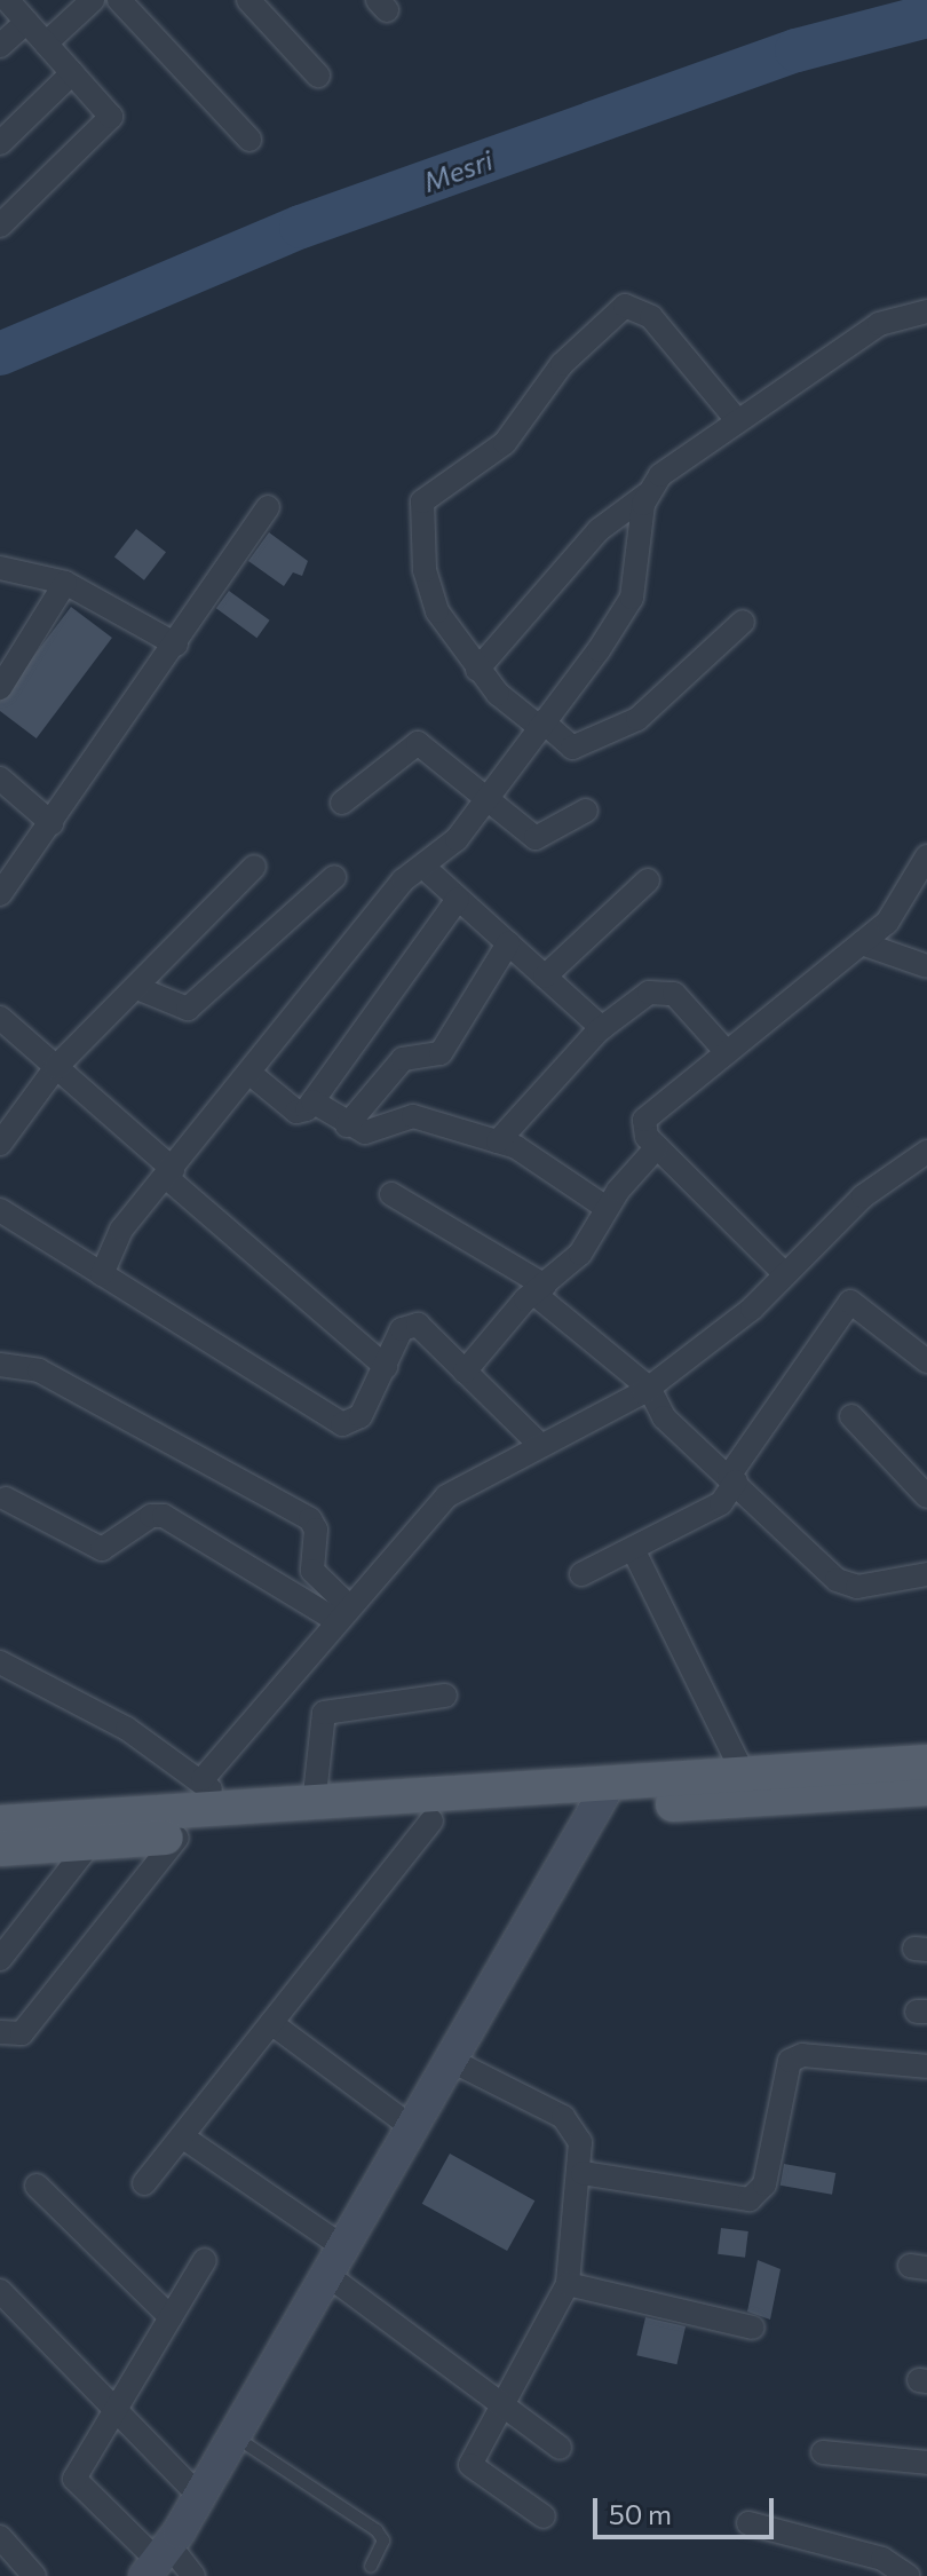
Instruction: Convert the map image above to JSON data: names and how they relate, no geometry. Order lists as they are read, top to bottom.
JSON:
{
  "water": ["Mesri"],
  "scale_bar": "50 m"
}
